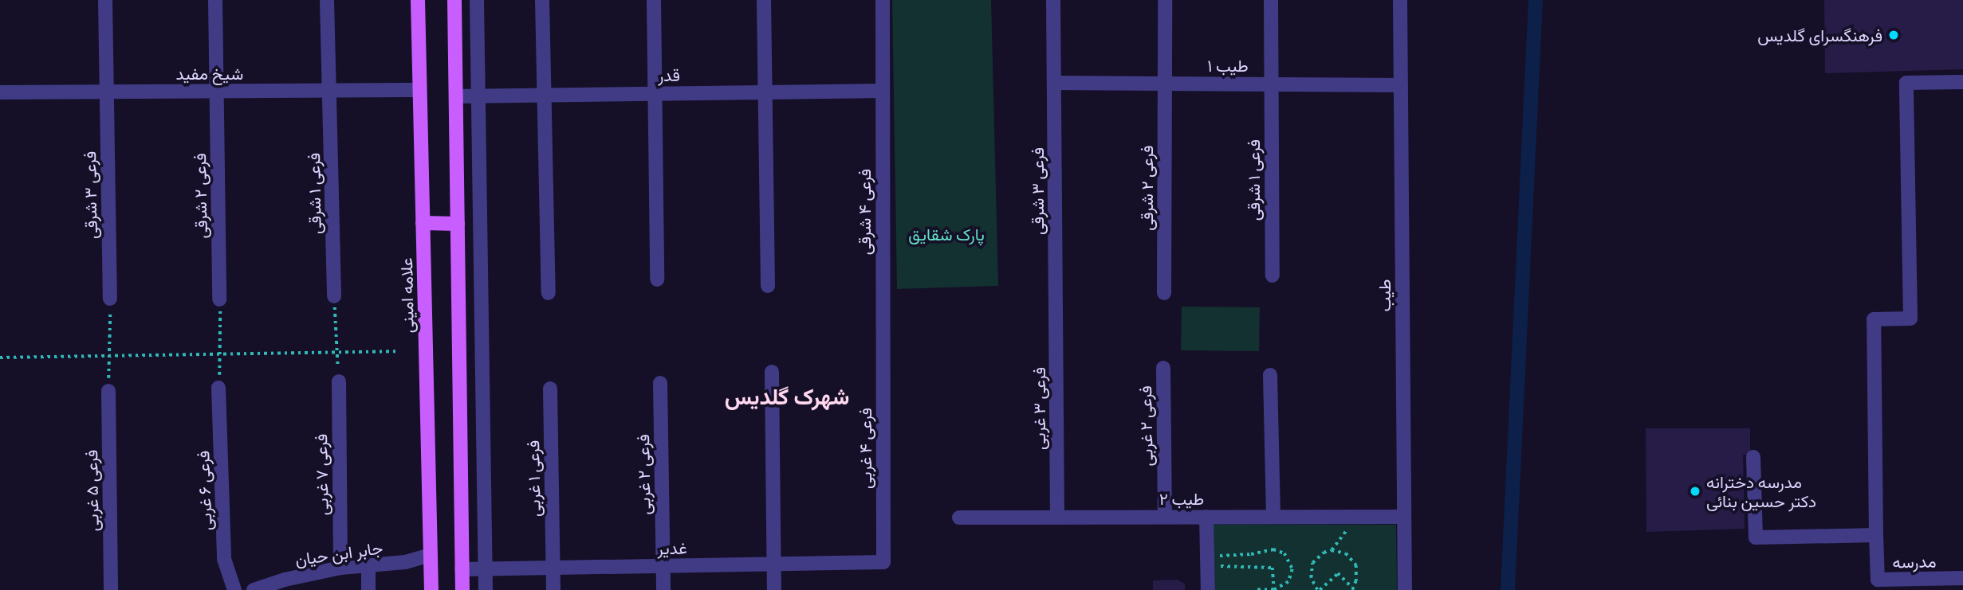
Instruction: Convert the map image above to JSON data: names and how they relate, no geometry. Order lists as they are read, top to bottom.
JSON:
{
  "streets": {
    "main road": ["علامه امینی"],
    "street": [
      "طیب ۱",
      "شیخ مفید",
      "قدر",
      "فرعی ۱ شرقی",
      "فرعی ۲ شرقی",
      "فرعی ۳ شرقی",
      "فرعی ۴ شرقی",
      "طیب",
      "فرعی ۳ غربی",
      "فرعی ۲ غربی",
      "فرعی ۴ غربی",
      "فرعی ۷ غربی",
      "فرعی ۱ غربی",
      "فرعی ۵ غربی",
      "فرعی ۶ غربی",
      "طیب ۲",
      "غدیر",
      "جابر ابن حیان",
      "مدرسه"
    ]
  },
  "crossings": [
    ["طیب ۱", "فرعی ۱ شرقی"],
    ["طیب ۱", "فرعی ۲ شرقی"],
    ["طیب ۱", "فرعی ۳ شرقی"],
    ["طیب ۱", "طیب"],
    ["شیخ مفید", "فرعی ۱ شرقی"],
    ["شیخ مفید", "فرعی ۲ شرقی"],
    ["شیخ مفید", "فرعی ۳ شرقی"],
    ["شیخ مفید", "علامه امینی"],
    ["قدر", "فرعی ۴ شرقی"],
    ["فرعی ۳ شرقی", "فرعی ۳ غربی"],
    ["فرعی ۴ شرقی", "فرعی ۴ غربی"],
    ["علامه امینی", "جابر ابن حیان"],
    ["طیب", "طیب ۲"],
    ["فرعی ۳ غربی", "طیب ۲"],
    ["فرعی ۲ غربی", "طیب ۲"],
    ["فرعی ۲ غربی", "غدیر"],
    ["فرعی ۴ غربی", "غدیر"],
    ["فرعی ۷ غربی", "جابر ابن حیان"],
    ["فرعی ۱ غربی", "غدیر"]
  ],
  "districts": ["شهرک گلدیس"],
  "parks": ["پارک شقایق"],
  "places": ["فرهنگسرای گلدیس", "مدرسه دخترانه دکتر حسین بنائی"]
}
